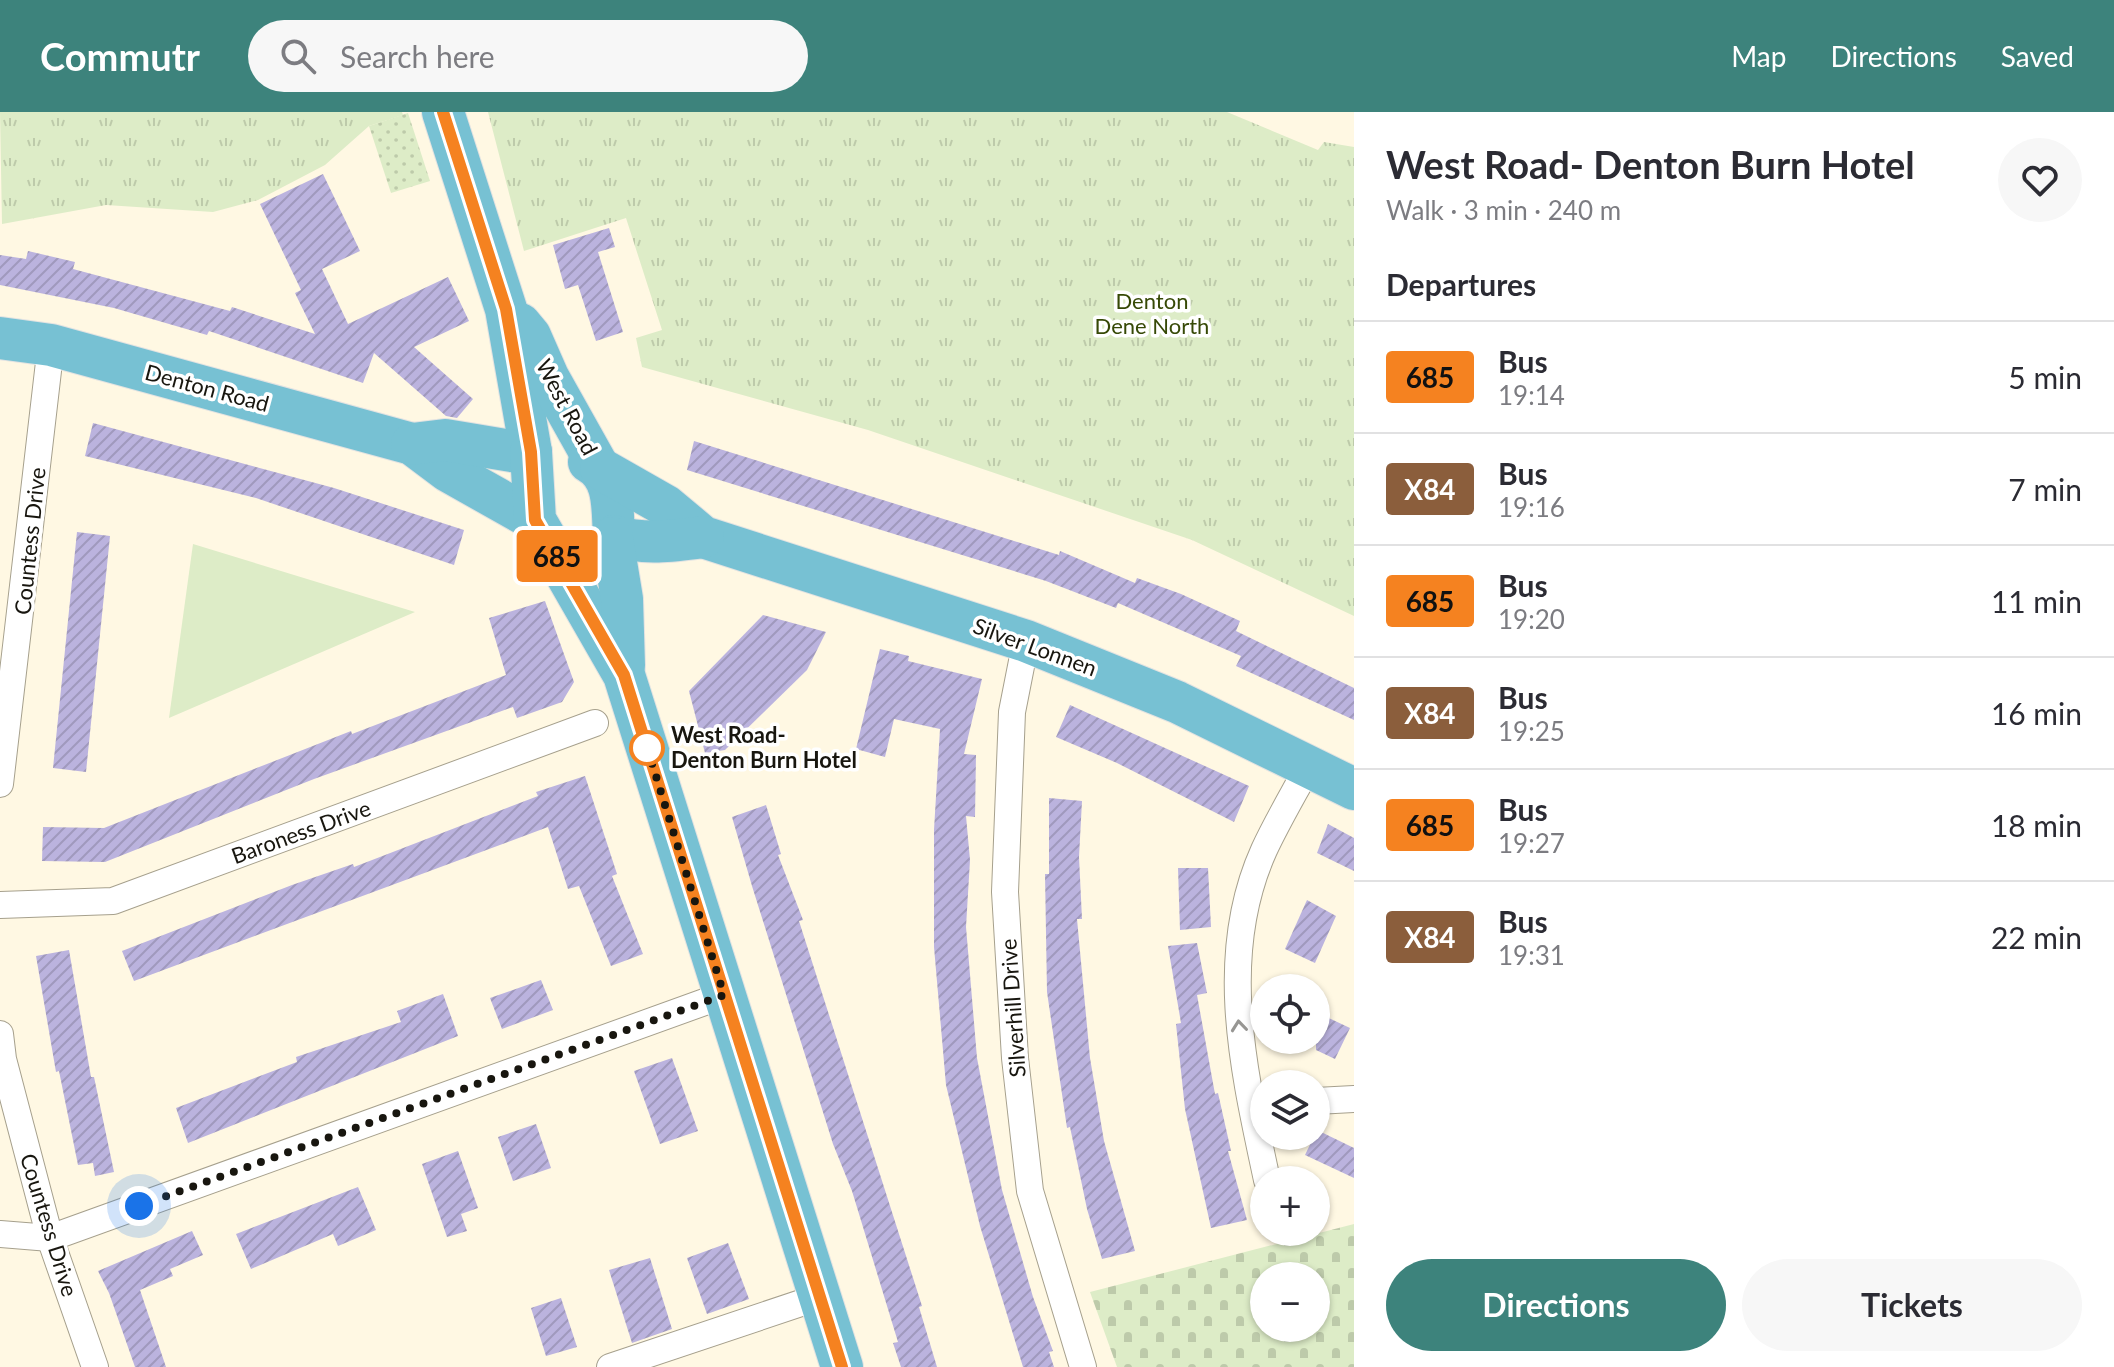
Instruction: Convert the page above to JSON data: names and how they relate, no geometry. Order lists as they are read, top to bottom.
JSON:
{
  "streets": {
    "main road": ["Denton Road", "West Road", "Silver Lonnen"],
    "street": ["Countess Drive", "Baroness Drive", "Silverhill Drive"]
  },
  "crossings": [
    ["Denton Road", "West Road"],
    ["Denton Road", "Countess Drive"],
    ["Denton Road", "Silver Lonnen"],
    ["West Road", "Silver Lonnen"],
    ["Silver Lonnen", "Silverhill Drive"]
  ],
  "parks": ["Denton Dene North"],
  "places": ["West Road- Denton Burn Hotel"],
  "lines": ["bus line 685"],
  "page": {
    "header": "Commutr",
    "search": "Search here",
    "nav": ["Map", "Directions", "Saved"],
    "on_map": "685",
    "heading": [
      ["West Road- Denton Burn Hotel", "Walk · 3 min · 240 m"],
      "Departures"
    ],
    "list": [
      {
        "mark": "685",
        "name": "Bus",
        "note": "19:14",
        "value": "5 min"
      },
      {
        "mark": "X84",
        "name": "Bus",
        "note": "19:16",
        "value": "7 min"
      },
      {
        "mark": "685",
        "name": "Bus",
        "note": "19:20",
        "value": "11 min"
      },
      {
        "mark": "X84",
        "name": "Bus",
        "note": "19:25",
        "value": "16 min"
      },
      {
        "mark": "685",
        "name": "Bus",
        "note": "19:27",
        "value": "18 min"
      },
      {
        "mark": "X84",
        "name": "Bus",
        "note": "19:31",
        "value": "22 min"
      }
    ],
    "map_buttons": ["+", "−"],
    "buttons": ["Directions", "Tickets"]
  }
}
